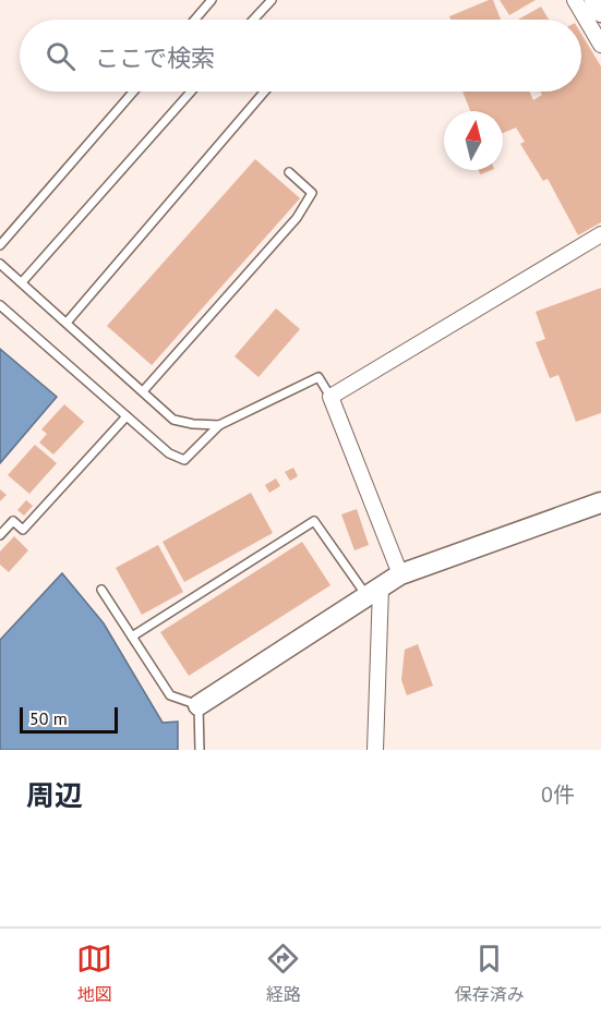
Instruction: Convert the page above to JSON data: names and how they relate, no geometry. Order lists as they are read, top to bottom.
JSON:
{
  "scale_bar": "50 m",
  "north": "top",
  "page": {
    "search": "ここで検索",
    "scale": "50 m",
    "heading": ["周辺", "0件"],
    "nav": ["地図", "経路", "保存済み"]
  }
}
